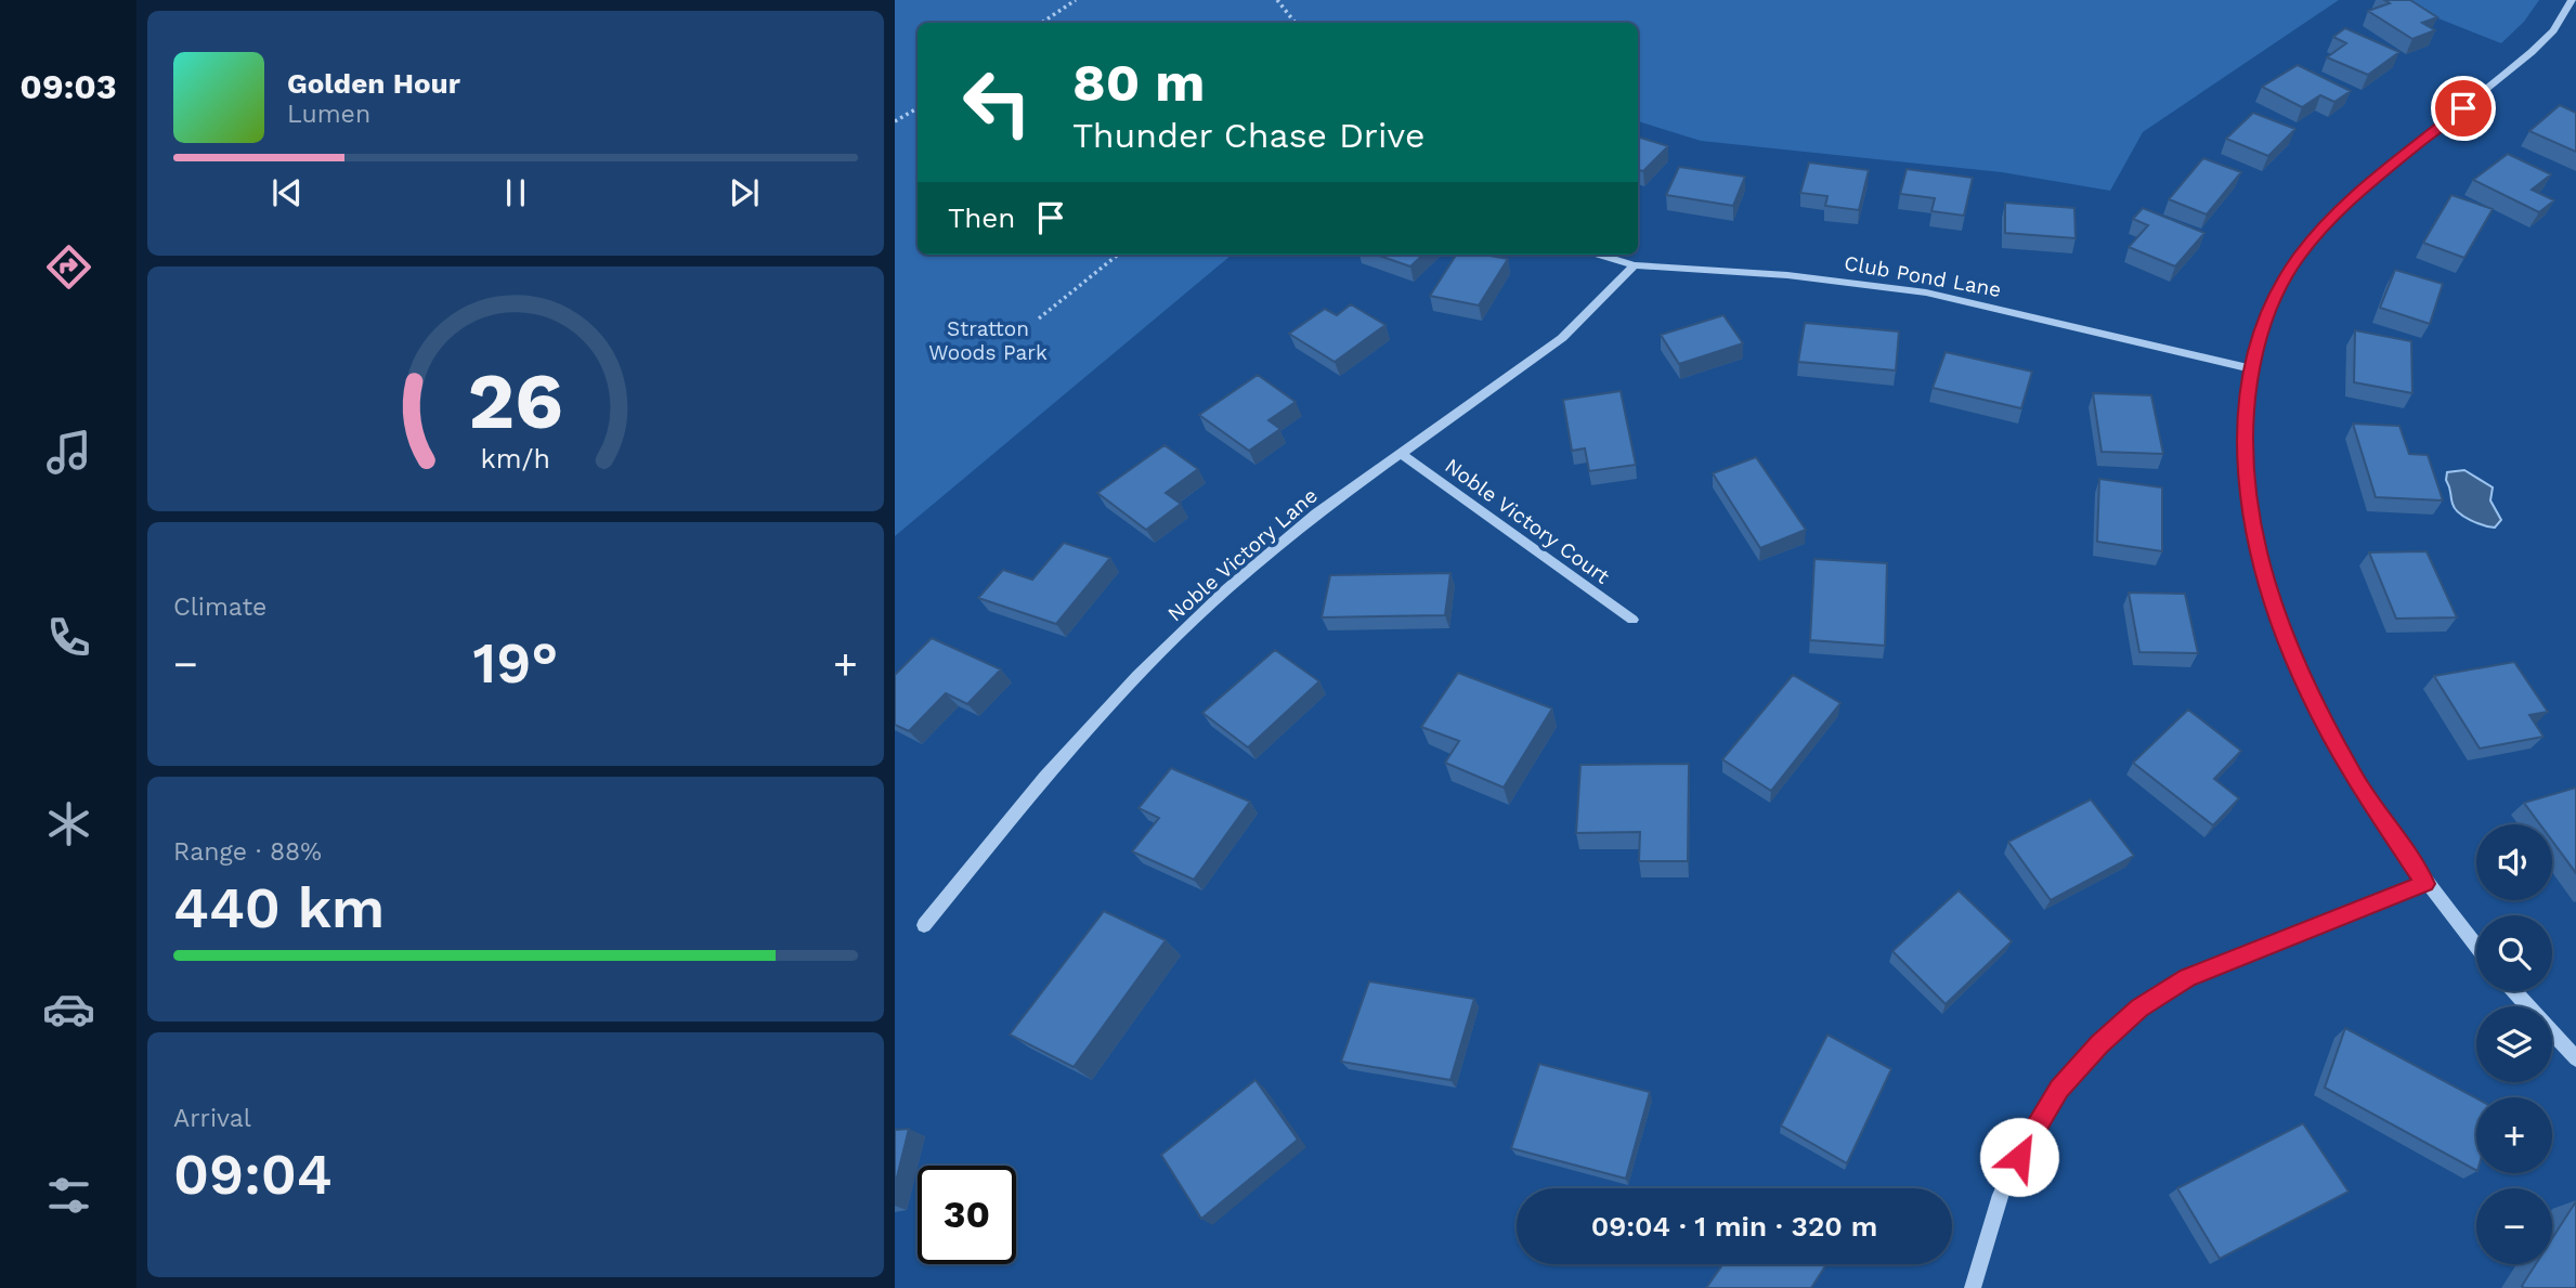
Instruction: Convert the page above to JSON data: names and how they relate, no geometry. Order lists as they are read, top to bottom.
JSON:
{
  "streets": {
    "street": ["Club Pond Lane", "Noble Victory Court", "Noble Victory Lane"]
  },
  "crossings": [
    ["Club Pond Lane", "Noble Victory Lane"],
    ["Noble Victory Court", "Noble Victory Lane"]
  ],
  "parks": ["Stratton Woods Park"],
  "page": {
    "tabs": "09:03",
    "turn": ["80 m", "Thunder Chase Drive"],
    "song": ["Golden Hour", "Lumen"],
    "then": "Then",
    "tile": [
      "Climate",
      ["Range · 88%", "440 km"],
      ["Arrival", "09:04"]
    ],
    "heat": ["−", "19°", "+"],
    "map_buttons": ["+", "−"],
    "limit": "30",
    "trip": "09:04 · 1 min · 320 m",
    "gauge": ["26", "km/h"]
  }
}
